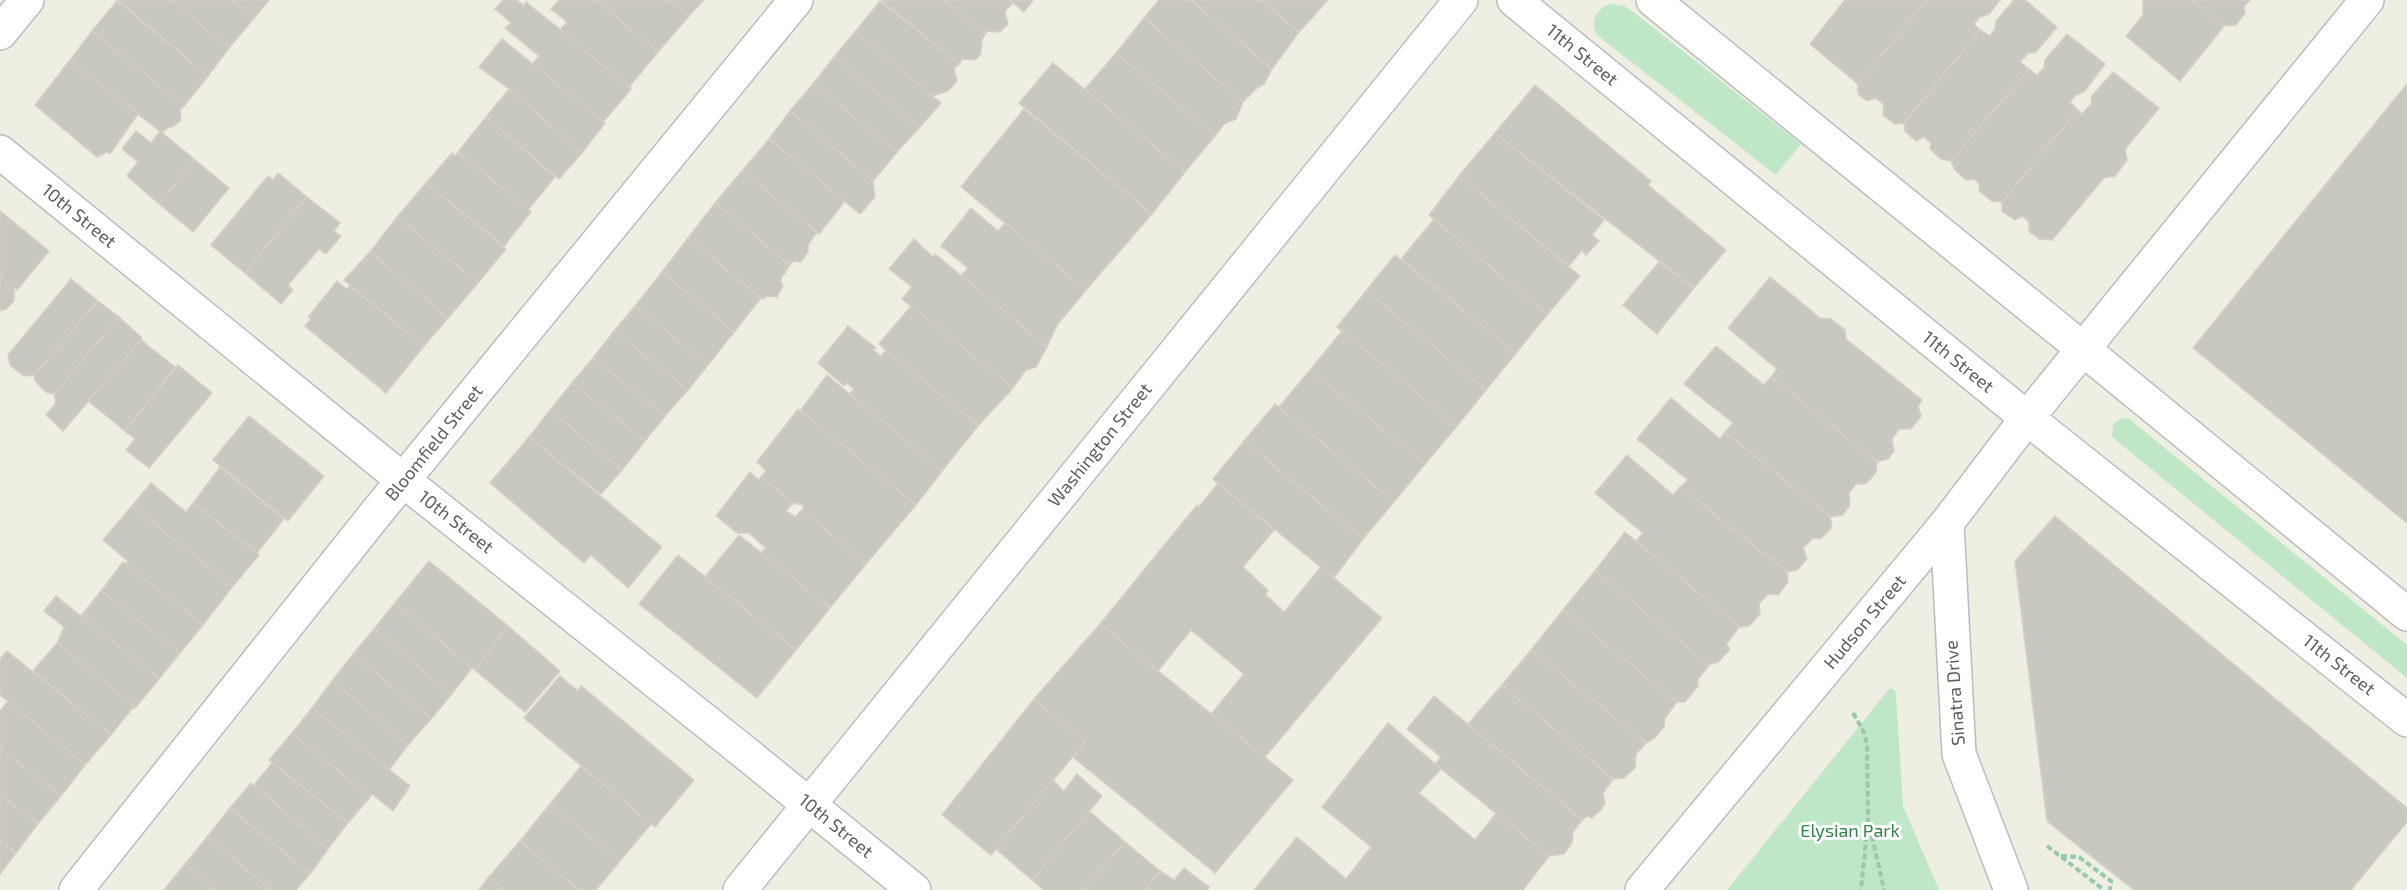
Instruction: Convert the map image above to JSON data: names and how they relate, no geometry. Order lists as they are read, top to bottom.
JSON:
{
  "streets": {
    "street": [
      "11th Street",
      "10th Street",
      "Bloomfield Street",
      "Washington Street",
      "Hudson Street",
      "Sinatra Drive"
    ]
  },
  "crossings": [
    ["11th Street", "Hudson Street"],
    ["10th Street", "Bloomfield Street"],
    ["10th Street", "Washington Street"],
    ["Hudson Street", "Sinatra Drive"]
  ],
  "parks": ["Elysian Park"]
}
